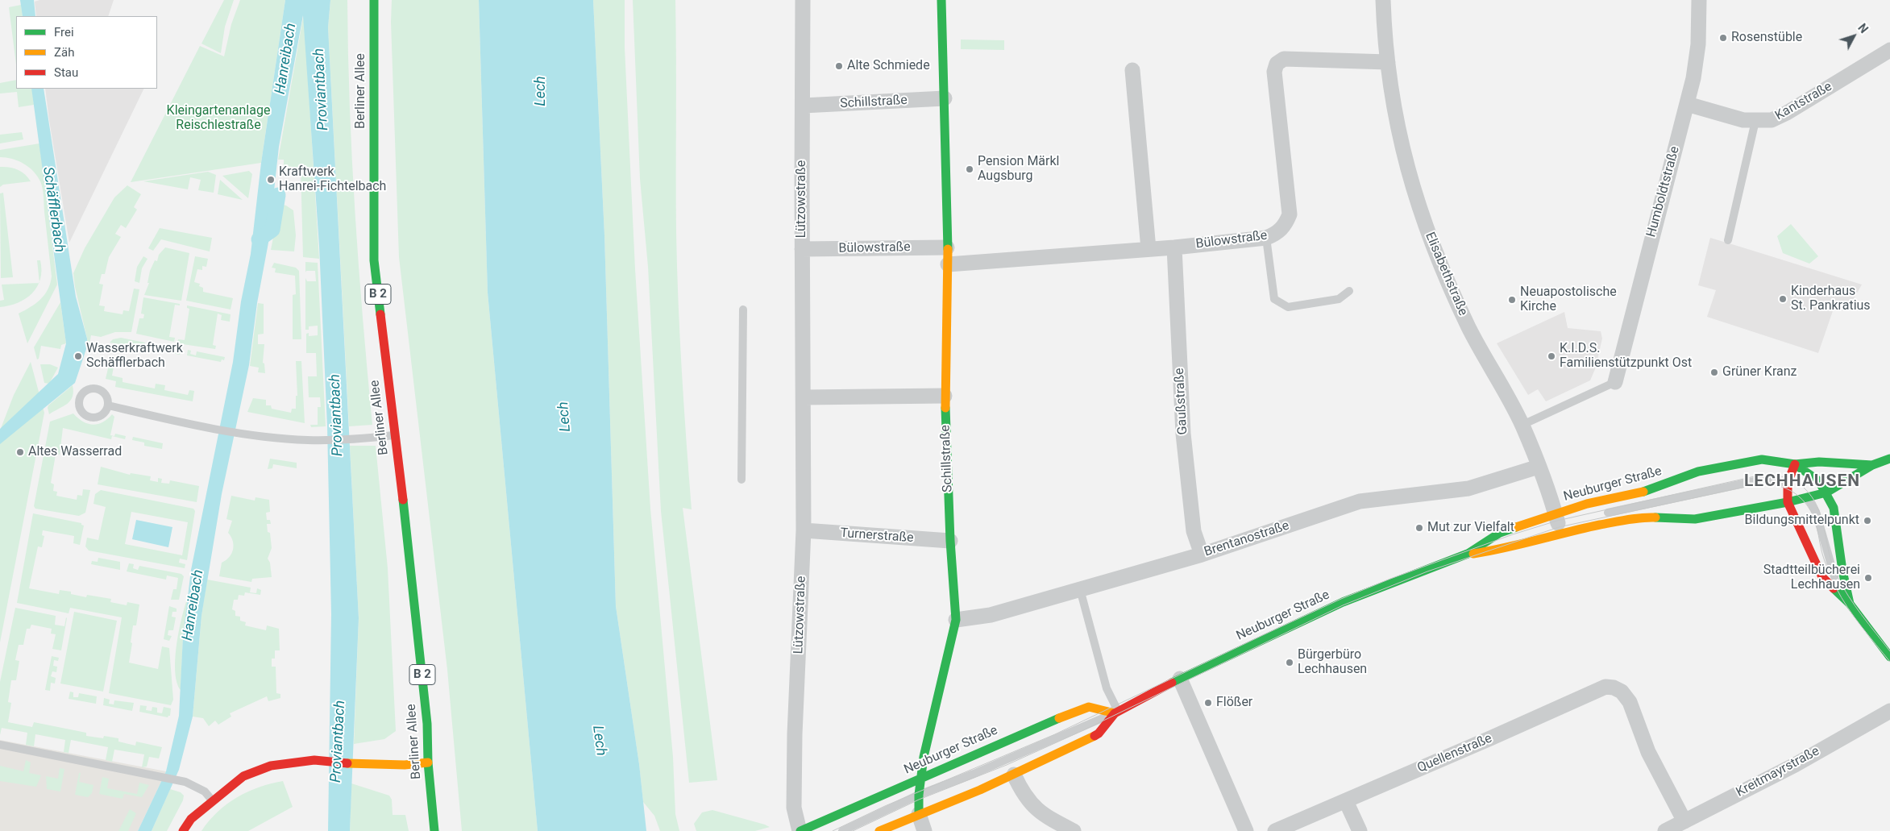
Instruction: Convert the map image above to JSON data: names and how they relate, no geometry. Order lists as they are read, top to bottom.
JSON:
{
  "streets": {
    "street": [
      "Berliner Allee",
      "Kantstraße",
      "Schillstraße",
      "Humboldtstraße",
      "Lützowstraße",
      "Bülowstraße",
      "Elisabethstraße",
      "B 2",
      "Gaußstraße",
      "Neuburger Straße",
      "Turnerstraße",
      "Brentanostraße",
      "Quellenstraße",
      "Kreitmayrstraße"
    ]
  },
  "crossings": [
    ["Kantstraße", "Humboldtstraße"],
    ["Schillstraße", "Lützowstraße"],
    ["Schillstraße", "Bülowstraße"],
    ["Schillstraße", "Neuburger Straße"],
    ["Schillstraße", "Turnerstraße"],
    ["Schillstraße", "Brentanostraße"],
    ["Lützowstraße", "Bülowstraße"],
    ["Lützowstraße", "Neuburger Straße"],
    ["Lützowstraße", "Turnerstraße"],
    ["Bülowstraße", "Elisabethstraße"],
    ["Bülowstraße", "Gaußstraße"],
    ["Elisabethstraße", "Neuburger Straße"],
    ["Elisabethstraße", "Brentanostraße"],
    ["Gaußstraße", "Brentanostraße"],
    ["Quellenstraße", "Kreitmayrstraße"]
  ],
  "districts": ["LECHHAUSEN"],
  "water": [
    "Hanreibach",
    "Proviantbach",
    "Lech",
    "Schäfflerbach"
  ],
  "parks": ["Kleingartenanlage Reischlestraße"],
  "places": [
    "Rosenstüble",
    "Alte Schmiede",
    "Pension Märkl Augsburg",
    "Kraftwerk Hanrei-Fichtelbach",
    "Kinderhaus St. Pankratius",
    "Neuapostolische Kirche",
    "Wasserkraftwerk Schäfflerbach",
    "K.I.D.S. Familienstützpunkt Ost",
    "Grüner Kranz",
    "Altes Wasserrad",
    "Bildungsmittelpunkt",
    "Mut zur Vielfalt",
    "Stadtteilbücherei Lechhausen",
    "Bürgerbüro Lechhausen",
    "Flößer"
  ],
  "legend": ["Frei", "Zäh", "Stau"],
  "north": "top right"
}
